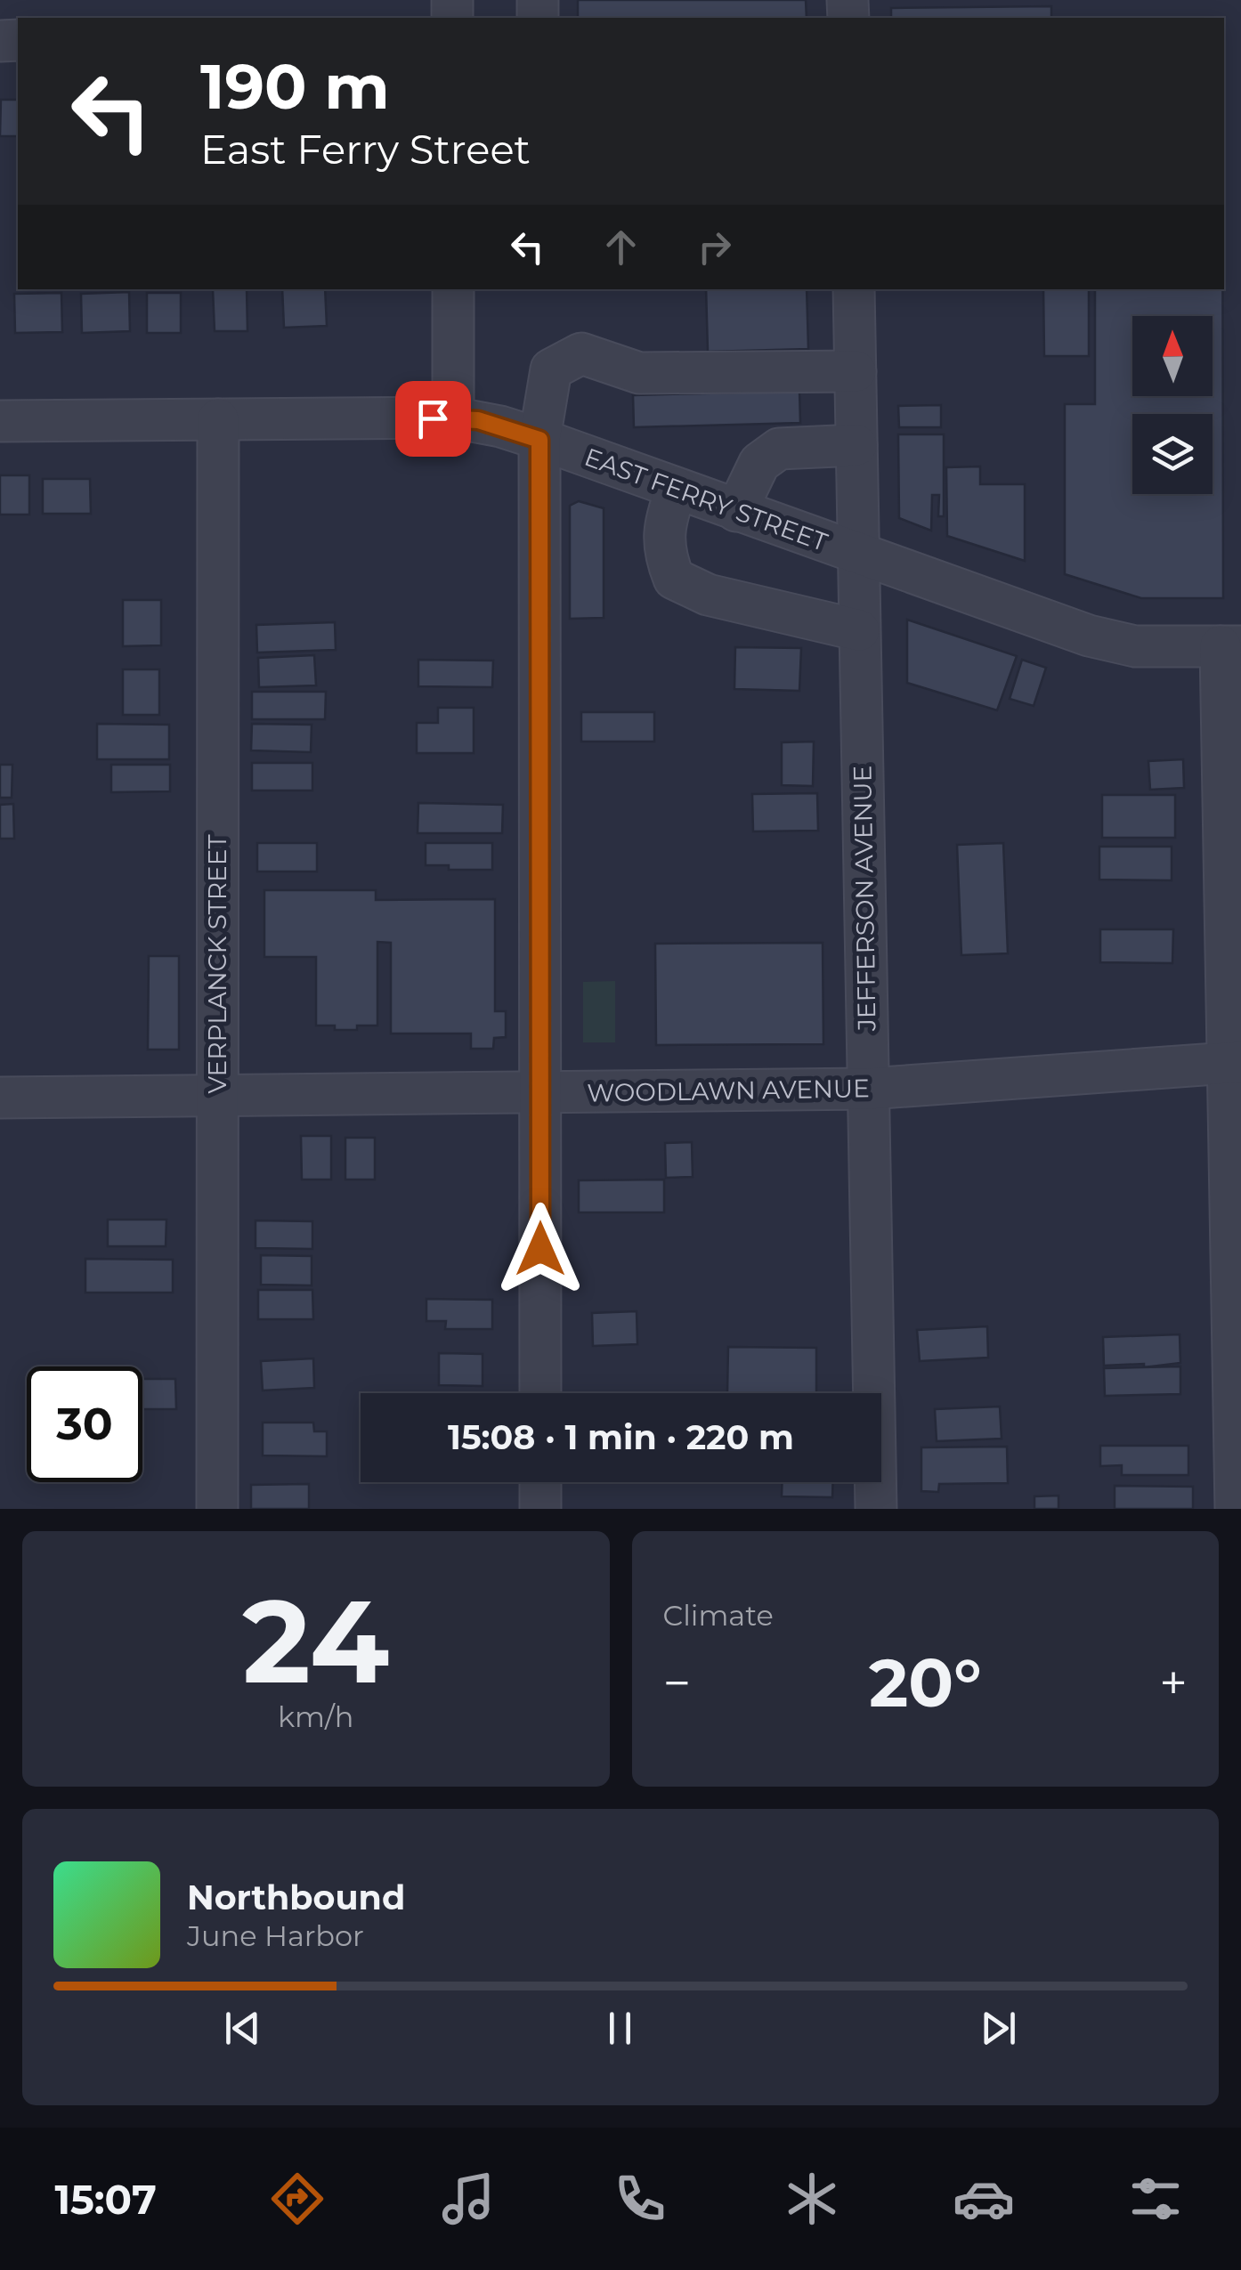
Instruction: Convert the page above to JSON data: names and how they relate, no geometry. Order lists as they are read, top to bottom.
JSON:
{
  "streets": {
    "street": [
      "EAST FERRY STREET",
      "JEFFERSON AVENUE",
      "VERPLANCK STREET",
      "WOODLAWN AVENUE"
    ]
  },
  "crossings": [
    ["EAST FERRY STREET", "JEFFERSON AVENUE"],
    ["EAST FERRY STREET", "VERPLANCK STREET"],
    ["JEFFERSON AVENUE", "WOODLAWN AVENUE"],
    ["VERPLANCK STREET", "WOODLAWN AVENUE"]
  ],
  "north": "top",
  "page": {
    "turn": ["190 m", "East Ferry Street"],
    "limit": "30",
    "trip": "15:08 · 1 min · 220 m",
    "tile": [
      ["24", "km/h"],
      "Climate"
    ],
    "heat": ["−", "20°", "+"],
    "song": ["Northbound", "June Harbor"],
    "tabs": "15:07"
  }
}
